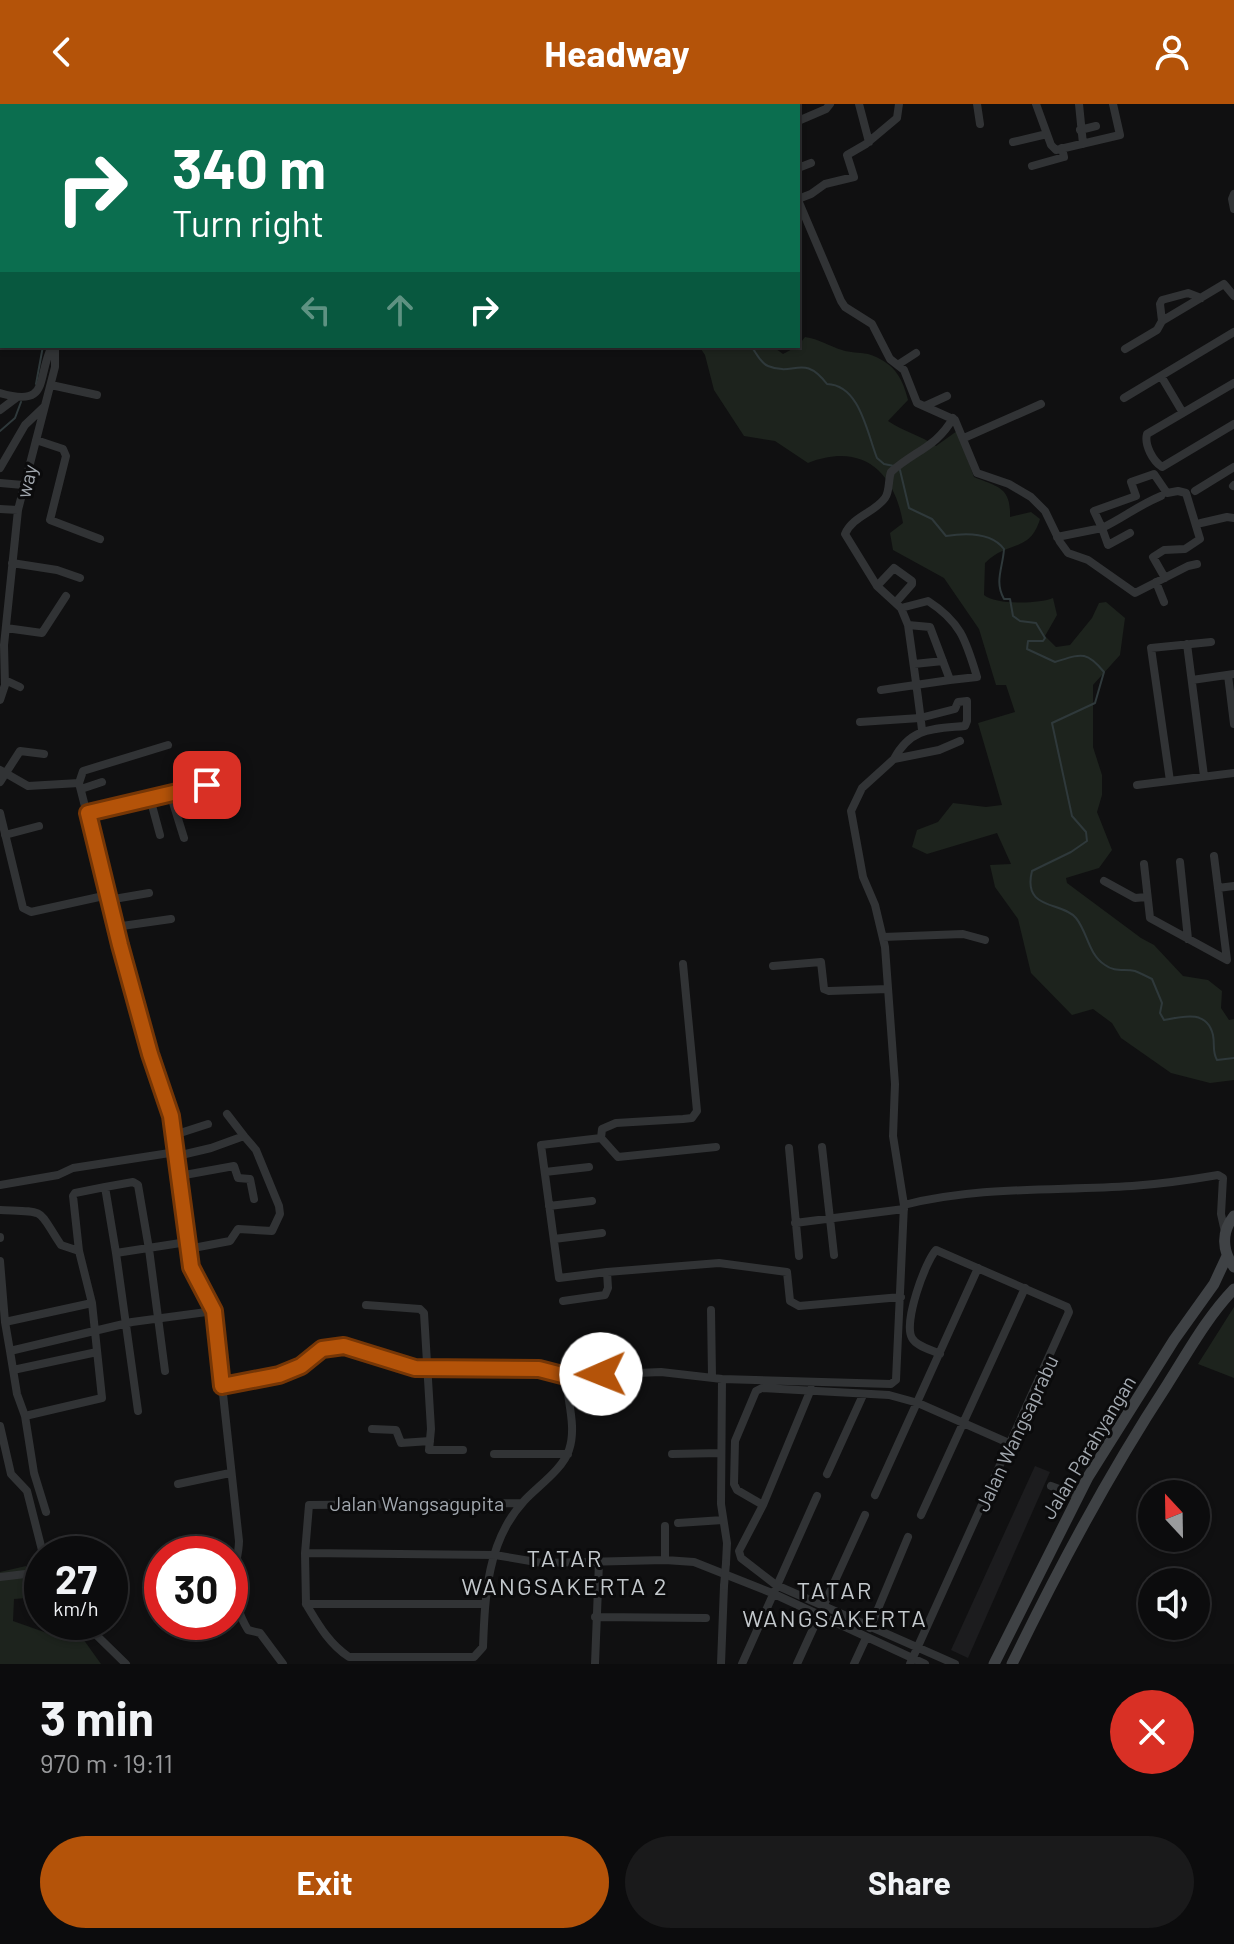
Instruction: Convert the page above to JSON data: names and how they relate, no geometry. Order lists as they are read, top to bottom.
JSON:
{
  "streets": {
    "main road": ["Jalan Parahyangan"],
    "street": ["way", "Jalan Wangsaprabu", "Jalan Wangsagupita"]
  },
  "districts": ["TATAR WANGSAKERTA 2", "TATAR WANGSAKERTA"],
  "north": "top",
  "page": {
    "header": "Headway",
    "turn": ["340 m", "Turn right"],
    "speed": "27 km/h",
    "limit": "30",
    "heading": ["3 min", "970 m · 19:11"],
    "buttons": ["Exit", "Share"]
  }
}
